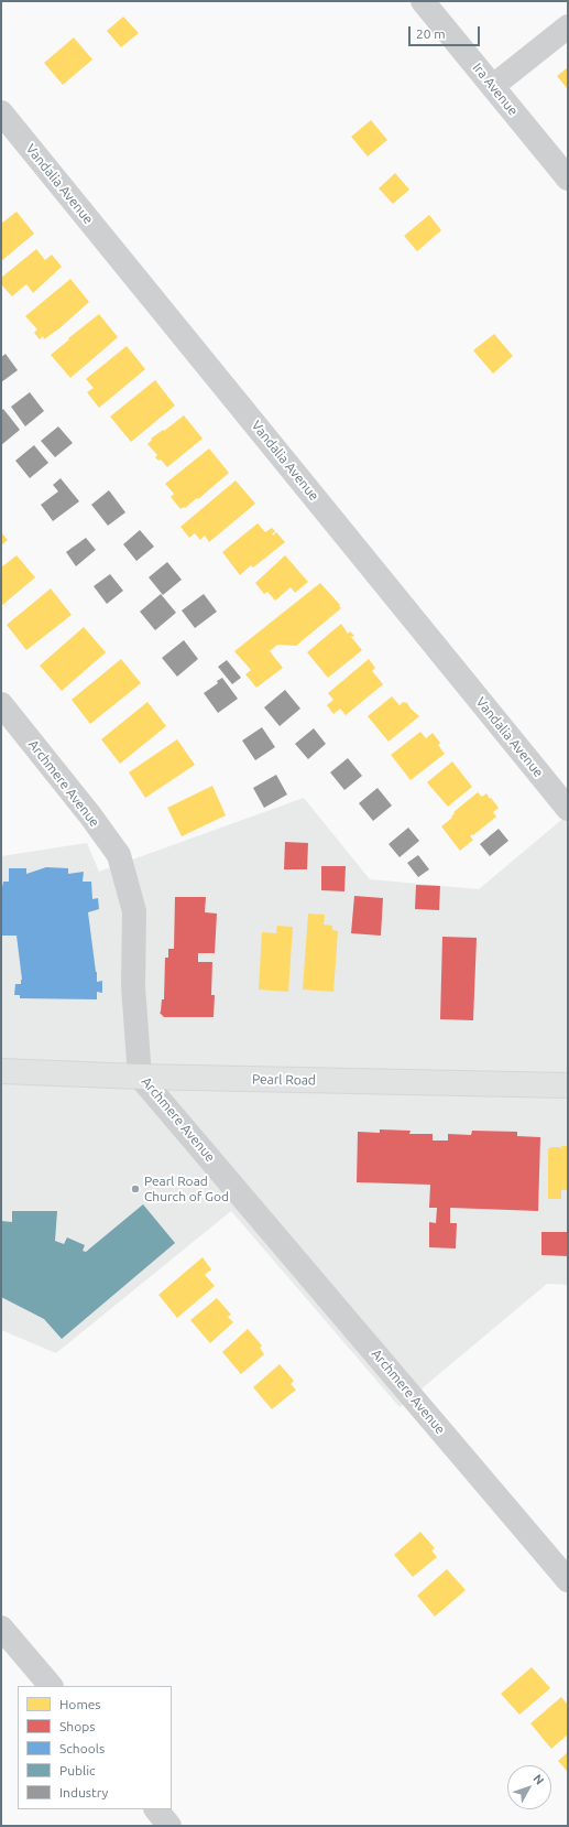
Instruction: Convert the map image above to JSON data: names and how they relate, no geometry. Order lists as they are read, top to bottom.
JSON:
{
  "streets": {
    "main road": ["Pearl Road"],
    "street": ["Ira Avenue", "Vandalia Avenue", "Archmere Avenue"]
  },
  "crossings": [
    ["Archmere Avenue", "Pearl Road"]
  ],
  "places": ["Pearl Road Church of God"],
  "legend": [
    "Homes",
    "Shops",
    "Schools",
    "Public",
    "Industry"
  ],
  "scale_bar": "20 m",
  "north": "top right"
}
